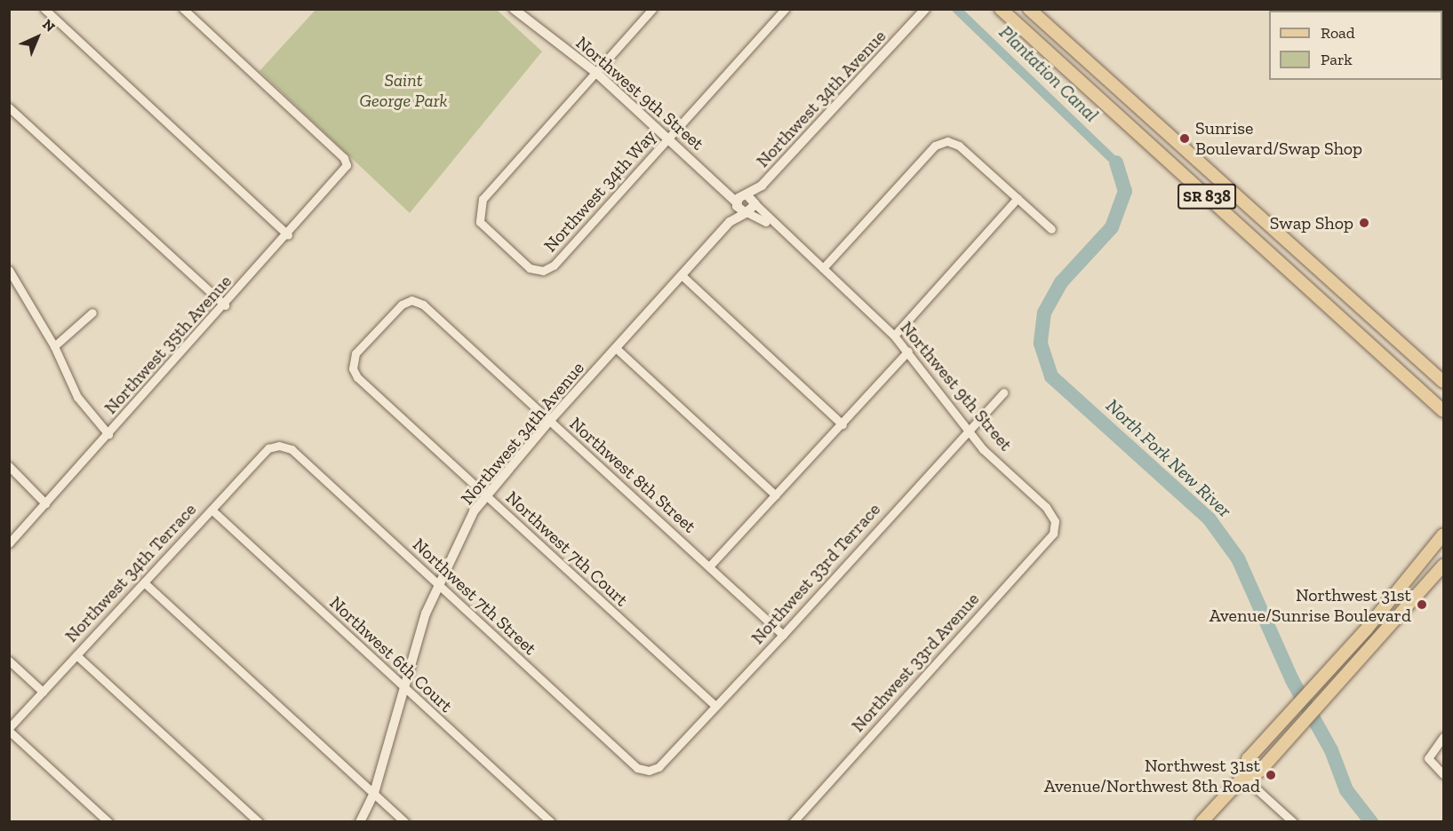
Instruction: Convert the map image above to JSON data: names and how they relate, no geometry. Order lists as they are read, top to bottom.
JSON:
{
  "streets": {
    "main road": ["SR 838"],
    "street": [
      "Northwest 9th Street",
      "Northwest 34th Avenue",
      "Northwest 34th Way",
      "Northwest 35th Avenue",
      "Northwest 8th Street",
      "Northwest 7th Court",
      "Northwest 34th Terrace",
      "Northwest 33rd Terrace",
      "Northwest 7th Street",
      "Northwest 6th Court",
      "Northwest 33rd Avenue"
    ]
  },
  "crossings": [
    ["Northwest 9th Street", "Northwest 34th Avenue"],
    ["Northwest 9th Street", "Northwest 34th Way"],
    ["Northwest 9th Street", "Northwest 33rd Terrace"],
    ["Northwest 9th Street", "Northwest 33rd Avenue"],
    ["Northwest 34th Avenue", "Northwest 8th Street"],
    ["Northwest 34th Avenue", "Northwest 7th Court"],
    ["Northwest 34th Avenue", "Northwest 7th Street"],
    ["Northwest 34th Avenue", "Northwest 6th Court"],
    ["Northwest 8th Street", "Northwest 7th Court"],
    ["Northwest 8th Street", "Northwest 33rd Terrace"],
    ["Northwest 7th Court", "Northwest 33rd Terrace"],
    ["Northwest 34th Terrace", "Northwest 7th Street"],
    ["Northwest 34th Terrace", "Northwest 6th Court"],
    ["Northwest 33rd Terrace", "Northwest 7th Street"]
  ],
  "water": ["Plantation Canal", "North Fork New River"],
  "parks": ["Saint George Park"],
  "places": [
    "Sunrise Boulevard/Swap Shop",
    "Swap Shop",
    "Northwest 31st Avenue/Sunrise Boulevard",
    "Northwest 31st Avenue/Northwest 8th Road"
  ],
  "legend": ["Road", "Park"],
  "north": "top right"
}
